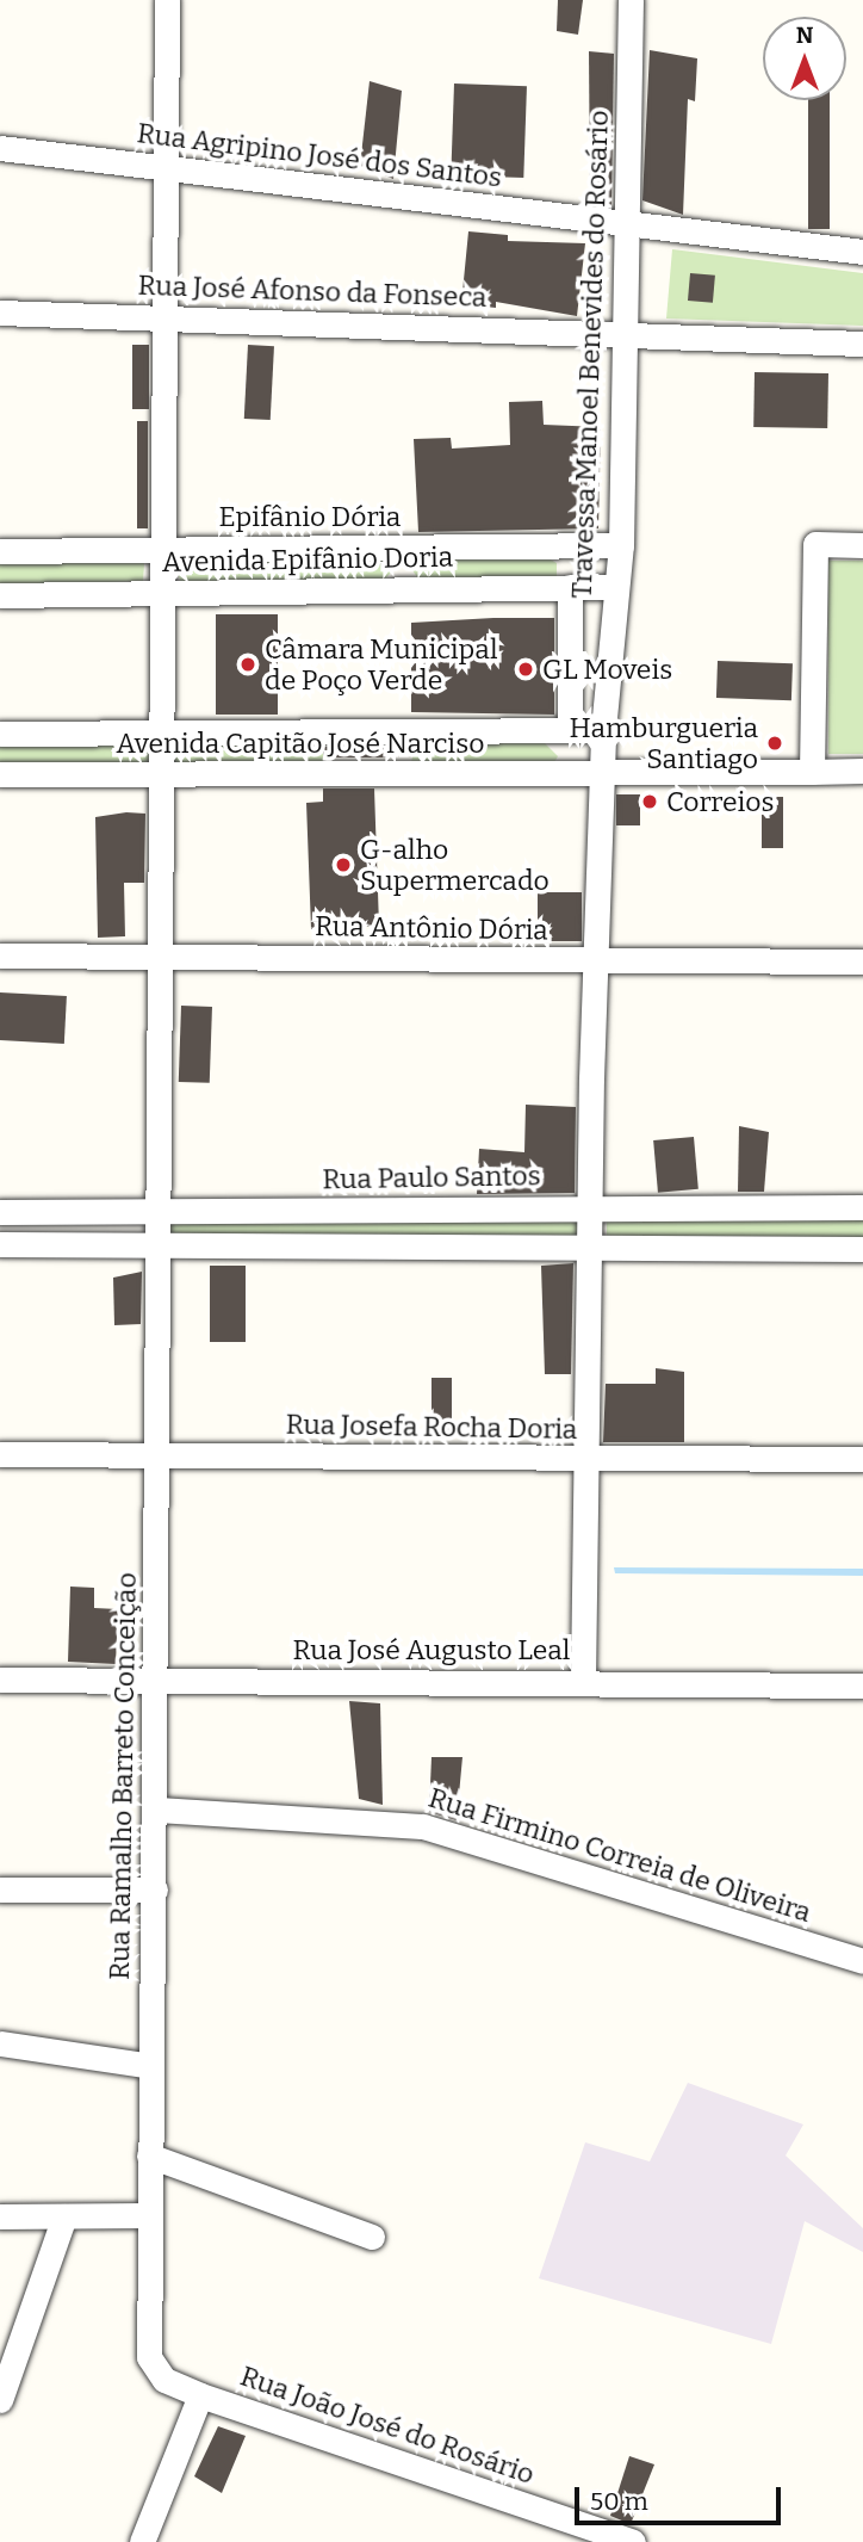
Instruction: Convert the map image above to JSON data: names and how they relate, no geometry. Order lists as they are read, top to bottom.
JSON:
{
  "streets": {
    "street": [
      "Rua Agripino José dos Santos",
      "Rua José Afonso da Fonseca",
      "Travessa Manoel Benevides do Rosário",
      "Epifânio Dória",
      "Avenida Epifânio Doria",
      "Avenida Capitão José Narciso",
      "Rua Antônio Dória",
      "Rua Paulo Santos",
      "Rua Josefa Rocha Doria",
      "Rua José Augusto Leal",
      "Rua Ramalho Barreto Conceição",
      "Rua Firmino Correia de Oliveira",
      "Rua João José do Rosário"
    ]
  },
  "crossings": [
    ["Rua Agripino José dos Santos", "Travessa Manoel Benevides do Rosário"],
    ["Rua Agripino José dos Santos", "Rua Ramalho Barreto Conceição"],
    ["Rua José Afonso da Fonseca", "Travessa Manoel Benevides do Rosário"],
    ["Rua José Afonso da Fonseca", "Rua Ramalho Barreto Conceição"],
    ["Travessa Manoel Benevides do Rosário", "Epifânio Dória"],
    ["Travessa Manoel Benevides do Rosário", "Avenida Epifânio Doria"],
    ["Travessa Manoel Benevides do Rosário", "Avenida Capitão José Narciso"],
    ["Travessa Manoel Benevides do Rosário", "Rua Antônio Dória"],
    ["Travessa Manoel Benevides do Rosário", "Rua Paulo Santos"],
    ["Travessa Manoel Benevides do Rosário", "Rua Josefa Rocha Doria"],
    ["Travessa Manoel Benevides do Rosário", "Rua José Augusto Leal"],
    ["Epifânio Dória", "Rua Ramalho Barreto Conceição"],
    ["Avenida Epifânio Doria", "Rua Ramalho Barreto Conceição"],
    ["Avenida Capitão José Narciso", "Rua Ramalho Barreto Conceição"],
    ["Rua Antônio Dória", "Rua Ramalho Barreto Conceição"],
    ["Rua Paulo Santos", "Rua Ramalho Barreto Conceição"],
    ["Rua Josefa Rocha Doria", "Rua Ramalho Barreto Conceição"],
    ["Rua José Augusto Leal", "Rua Ramalho Barreto Conceição"],
    ["Rua Ramalho Barreto Conceição", "Rua Firmino Correia de Oliveira"],
    ["Rua Ramalho Barreto Conceição", "Rua João José do Rosário"]
  ],
  "places": [
    "Câmara Municipal de Poço Verde",
    "GL Moveis",
    "Hamburgueria Santiago",
    "Correios",
    "G-alho Supermercado"
  ],
  "scale_bar": "50 m",
  "north": "top"
}
